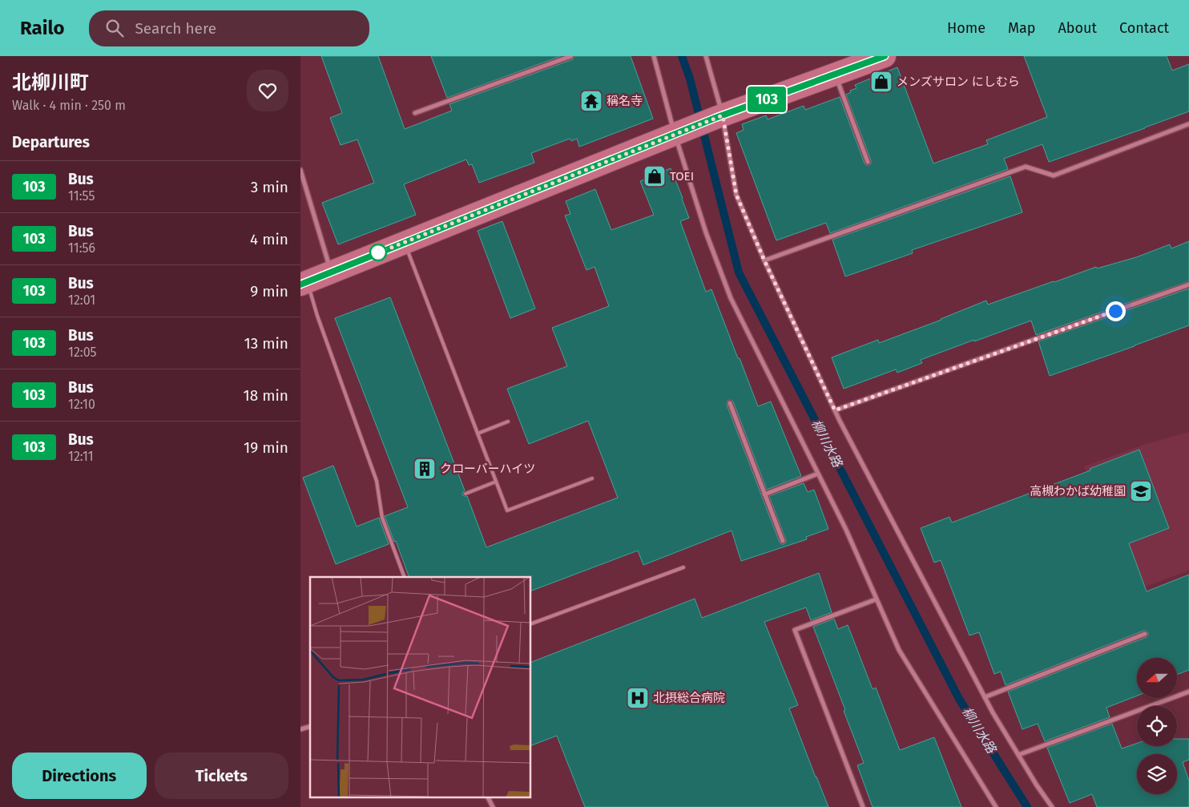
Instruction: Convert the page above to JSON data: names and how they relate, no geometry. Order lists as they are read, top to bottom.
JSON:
{
  "water": ["柳川水路"],
  "places": {
    "shop": ["メンズサロン にしむら", "TOEI"],
    "temple": ["稱名寺"],
    "building": ["クローバーハイツ"],
    "school or university": ["高槻わかば幼稚園"],
    "hospital": ["北摂総合病院"]
  },
  "lines": ["bus line 103"],
  "north": "left",
  "page": {
    "header": "Railo",
    "search": "Search here",
    "nav": [
      "Home",
      "Map",
      "About",
      "Contact"
    ],
    "heading": [
      ["北柳川町", "Walk · 4 min · 250 m"],
      "Departures"
    ],
    "on_map": "103",
    "list": [
      {
        "mark": "103",
        "name": "Bus",
        "note": "11:55",
        "value": "3 min"
      },
      {
        "mark": "103",
        "name": "Bus",
        "note": "11:56",
        "value": "4 min"
      },
      {
        "mark": "103",
        "name": "Bus",
        "note": "12:01",
        "value": "9 min"
      },
      {
        "mark": "103",
        "name": "Bus",
        "note": "12:05",
        "value": "13 min"
      },
      {
        "mark": "103",
        "name": "Bus",
        "note": "12:10",
        "value": "18 min"
      },
      {
        "mark": "103",
        "name": "Bus",
        "note": "12:11",
        "value": "19 min"
      }
    ],
    "buttons": ["Directions", "Tickets"]
  }
}
